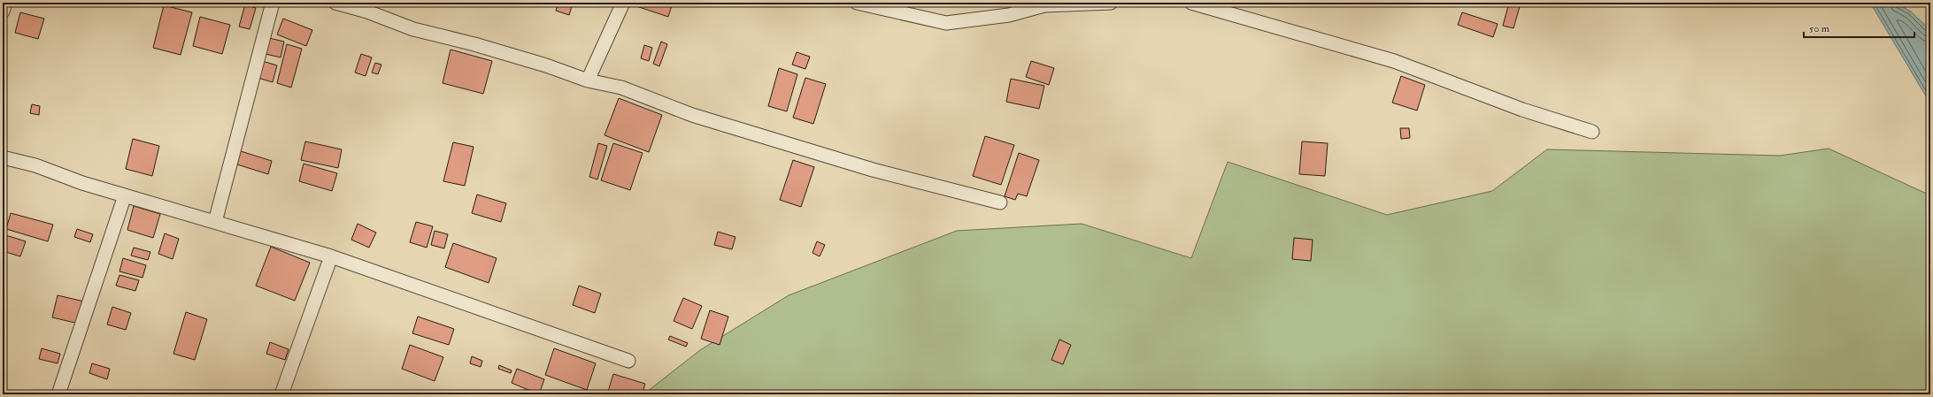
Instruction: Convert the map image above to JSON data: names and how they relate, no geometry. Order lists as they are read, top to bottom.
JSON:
{
  "scale_bar": "50 m"
}
